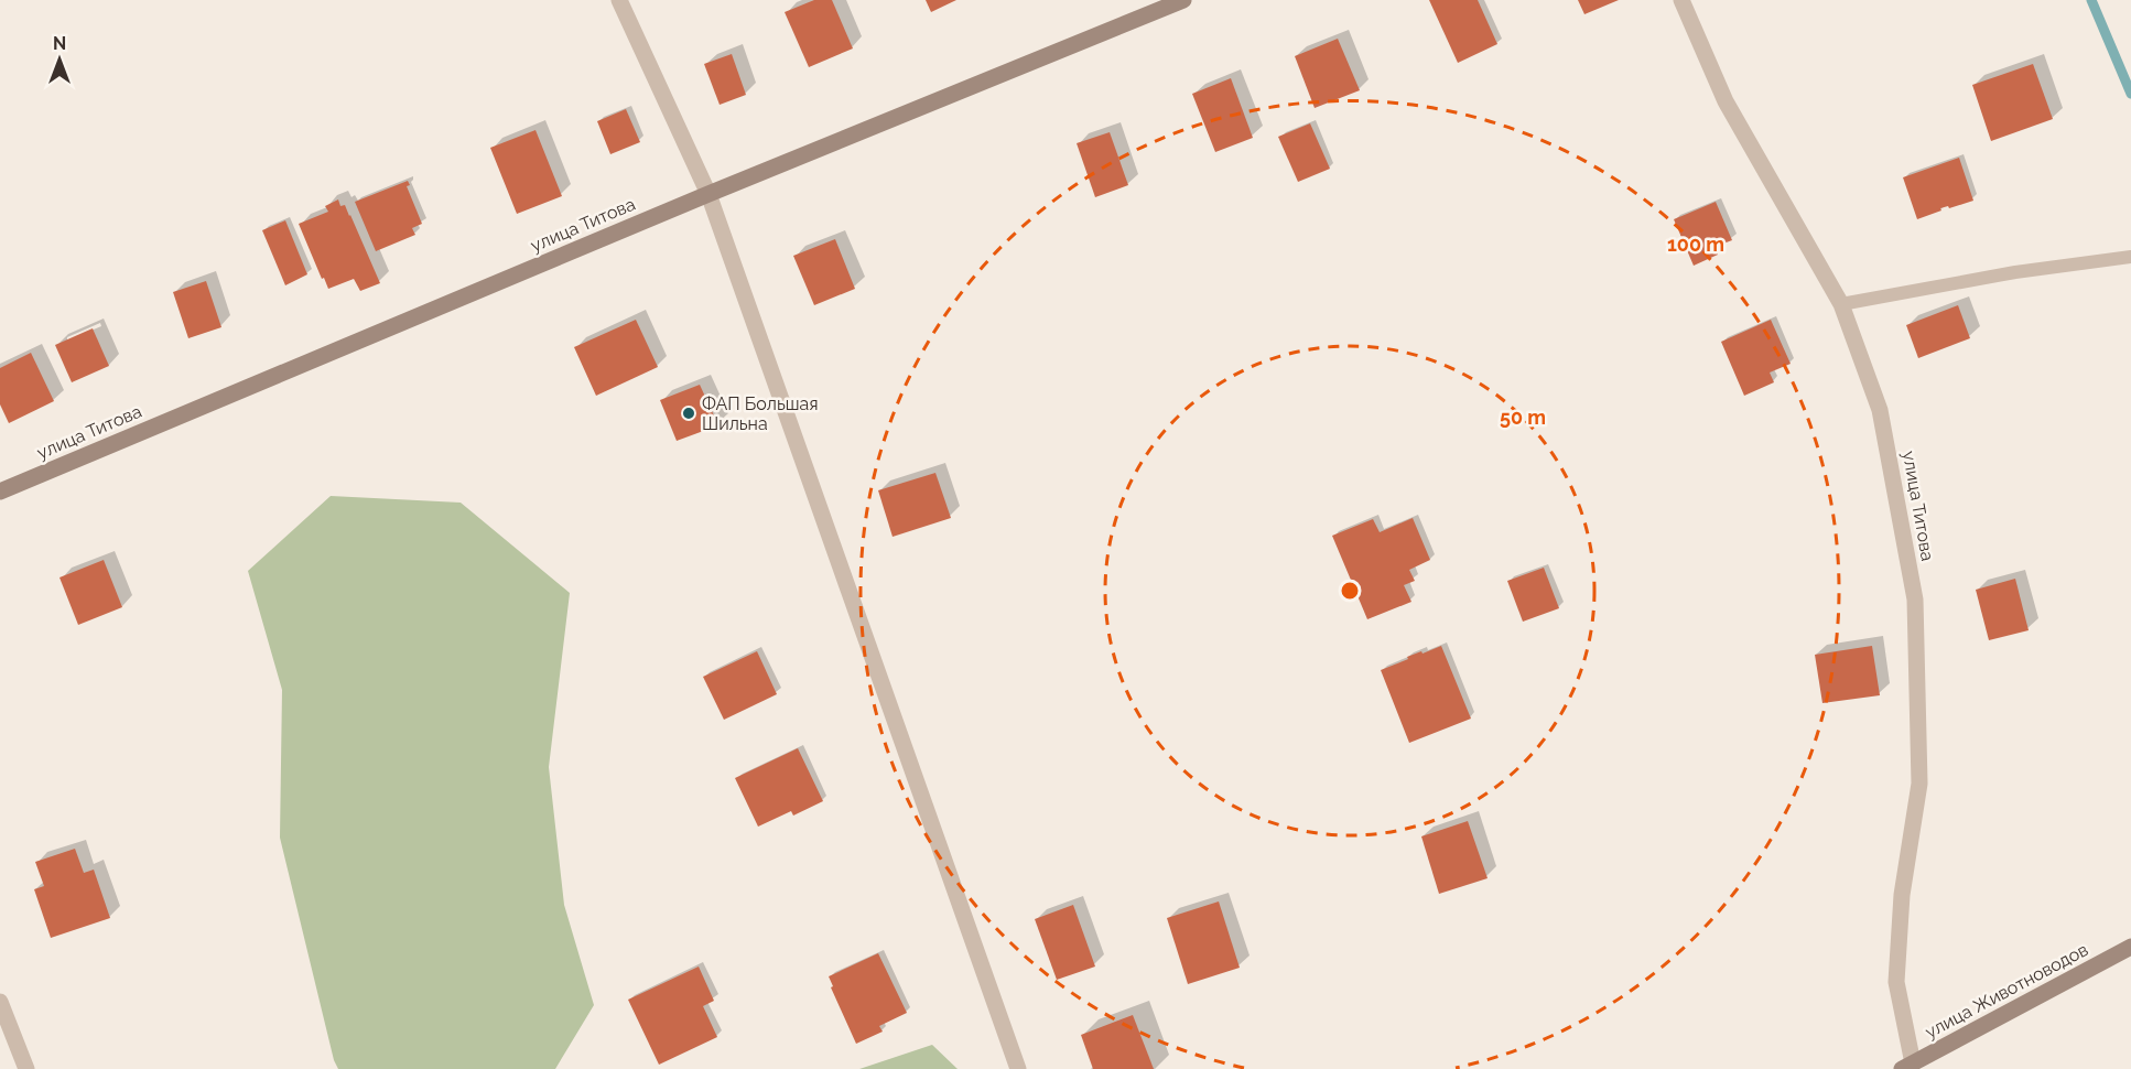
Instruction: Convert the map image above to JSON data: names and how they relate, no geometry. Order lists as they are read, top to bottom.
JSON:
{
  "streets": {
    "street": ["улица Титова", "улица Животноводов"]
  },
  "crossings": [
    ["улица Титова", "улица Животноводов"]
  ],
  "places": ["ФАП Большая Шильна"],
  "north": "top",
  "rings": ["100 m", "50 m"]
}
